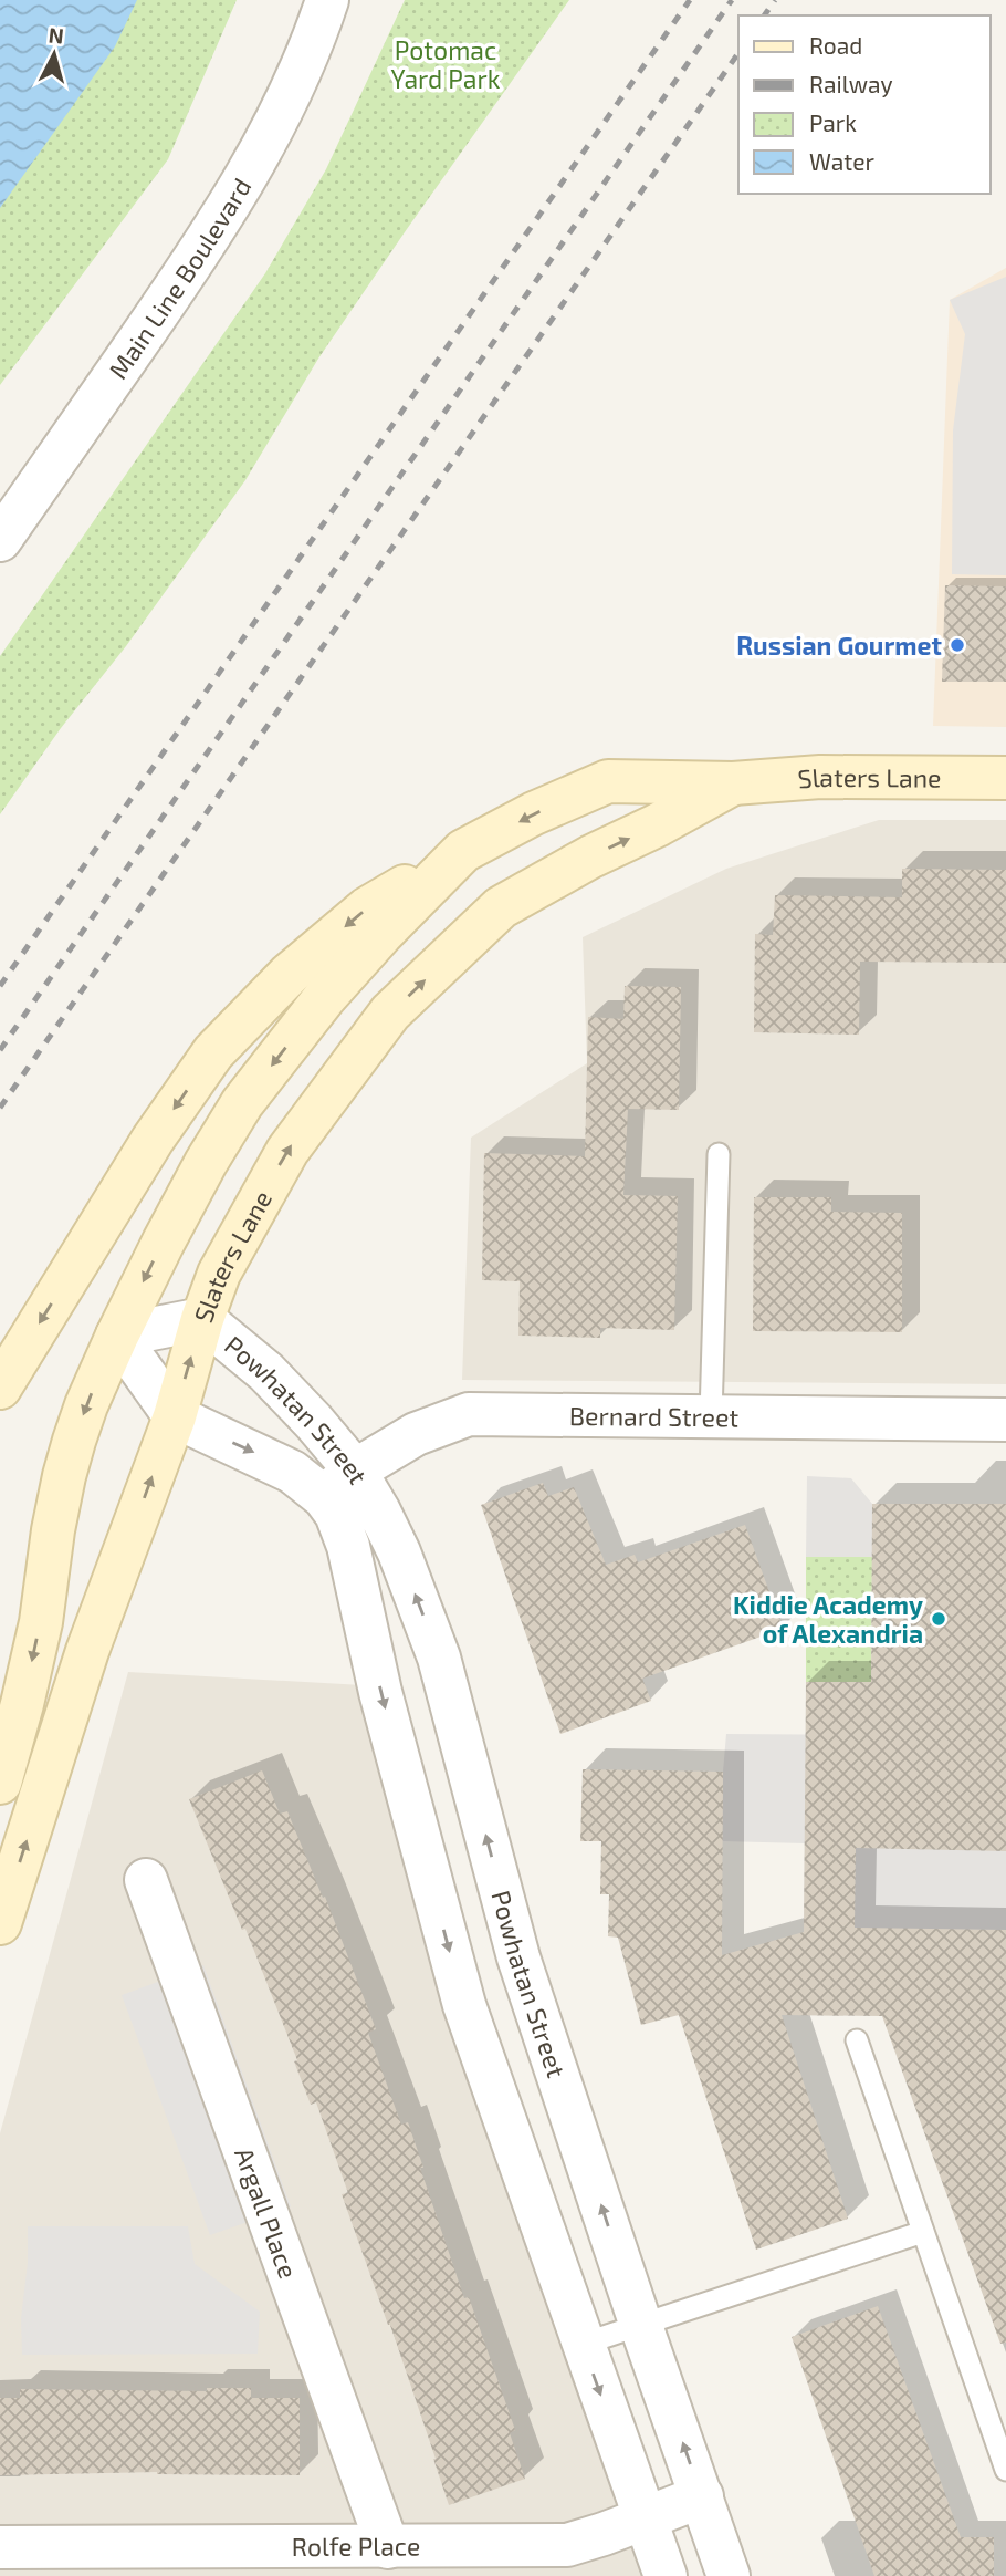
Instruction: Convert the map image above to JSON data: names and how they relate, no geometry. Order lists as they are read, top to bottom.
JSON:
{
  "streets": {
    "main road": ["Slaters Lane"],
    "street": [
      "Main Line Boulevard",
      "Powhatan Street",
      "Bernard Street",
      "Argall Place",
      "Rolfe Place"
    ]
  },
  "crossings": [
    ["Slaters Lane", "Powhatan Street"],
    ["Powhatan Street", "Bernard Street"],
    ["Powhatan Street", "Rolfe Place"],
    ["Argall Place", "Rolfe Place"]
  ],
  "parks": ["Potomac Yard Park"],
  "places": ["Russian Gourmet", "Kiddie Academy of Alexandria"],
  "legend": [
    "Road",
    "Railway",
    "Park",
    "Water"
  ],
  "north": "top"
}
